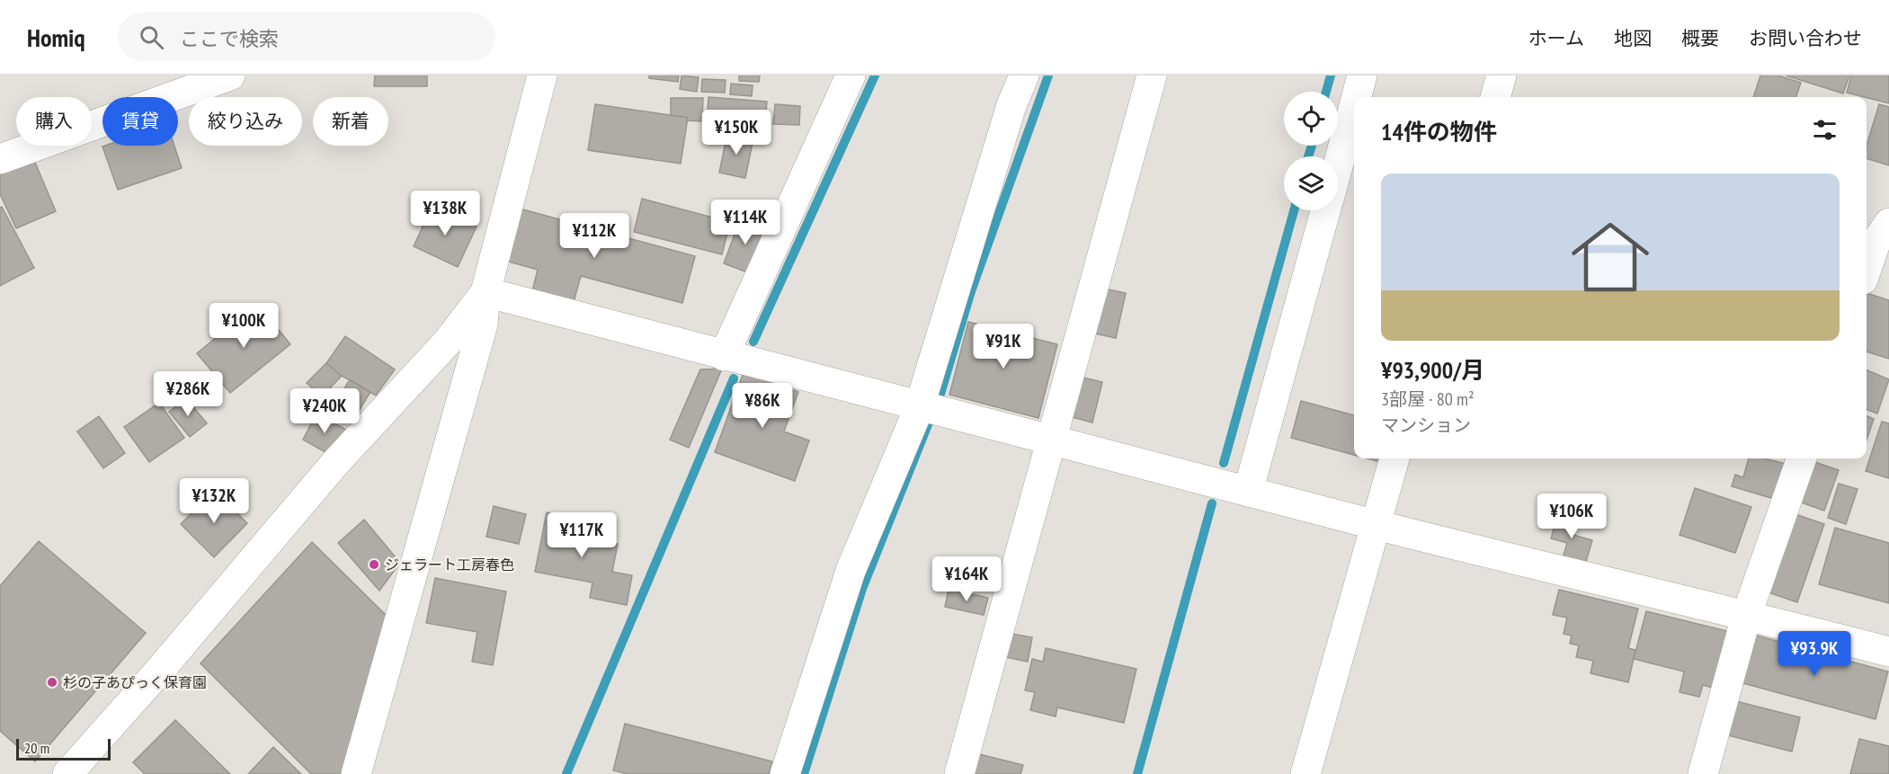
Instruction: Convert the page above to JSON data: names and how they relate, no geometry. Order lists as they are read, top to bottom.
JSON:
{
  "places": ["ジェラート工房春色", "杉の子あぴっく保育園"],
  "scale_bar": "20 m",
  "page": {
    "header": "Homiq",
    "search": "ここで検索",
    "nav": [
      "ホーム",
      "地図",
      "概要",
      "お問い合わせ"
    ],
    "chip": [
      "購入",
      "賃貸",
      "絞り込み",
      "新着"
    ],
    "heading": "14件の物件",
    "price": [
      "¥150K",
      "¥138K",
      "¥114K",
      "¥112K",
      "¥100K",
      "¥91K",
      "¥286K",
      "¥86K",
      "¥240K",
      "¥132K",
      "¥106K",
      "¥117K",
      "¥164K",
      "¥93.9K"
    ],
    "list": [
      {
        "name": "¥93,900/月",
        "note": "3部屋 · 80 m² · マンション"
      }
    ],
    "scale": "20 m"
  }
}
